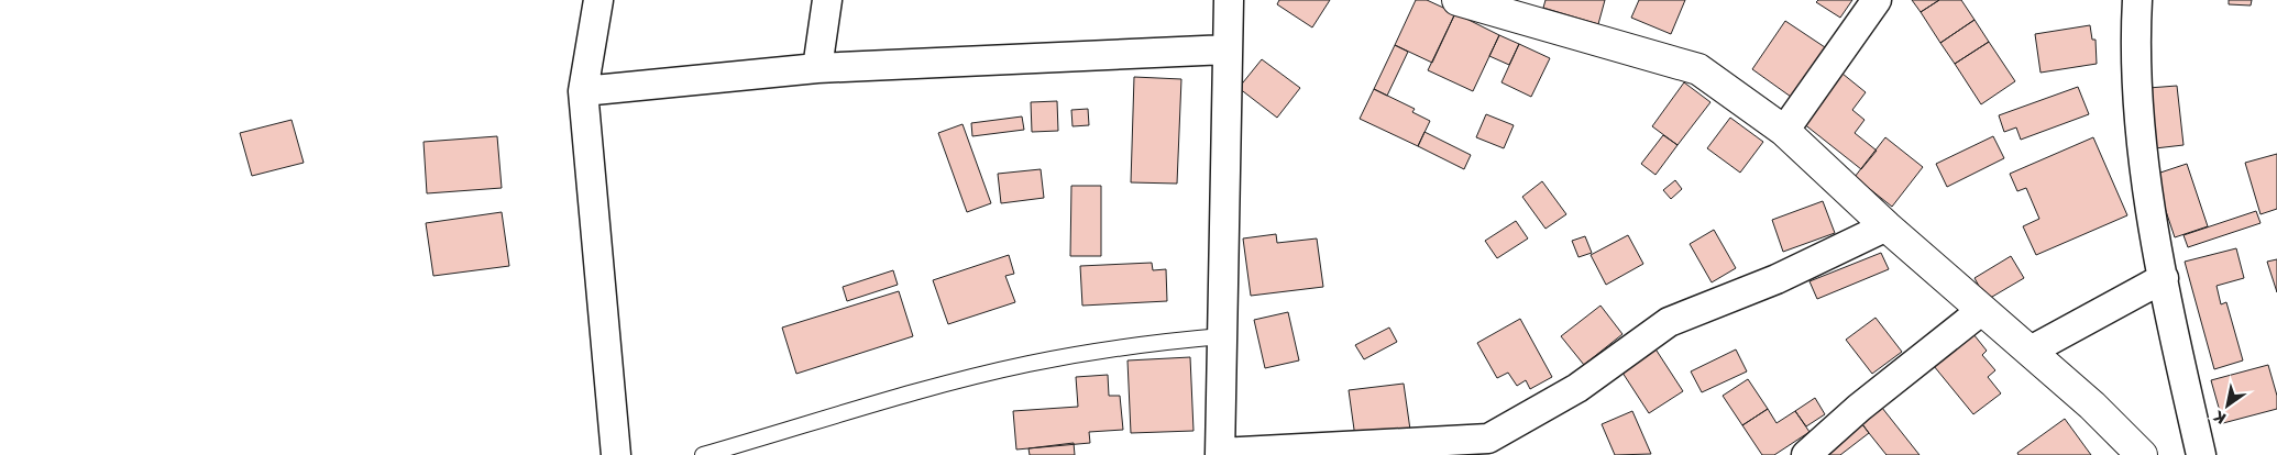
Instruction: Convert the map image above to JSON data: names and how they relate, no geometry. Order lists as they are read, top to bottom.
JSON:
{
  "north": "bottom left"
}
